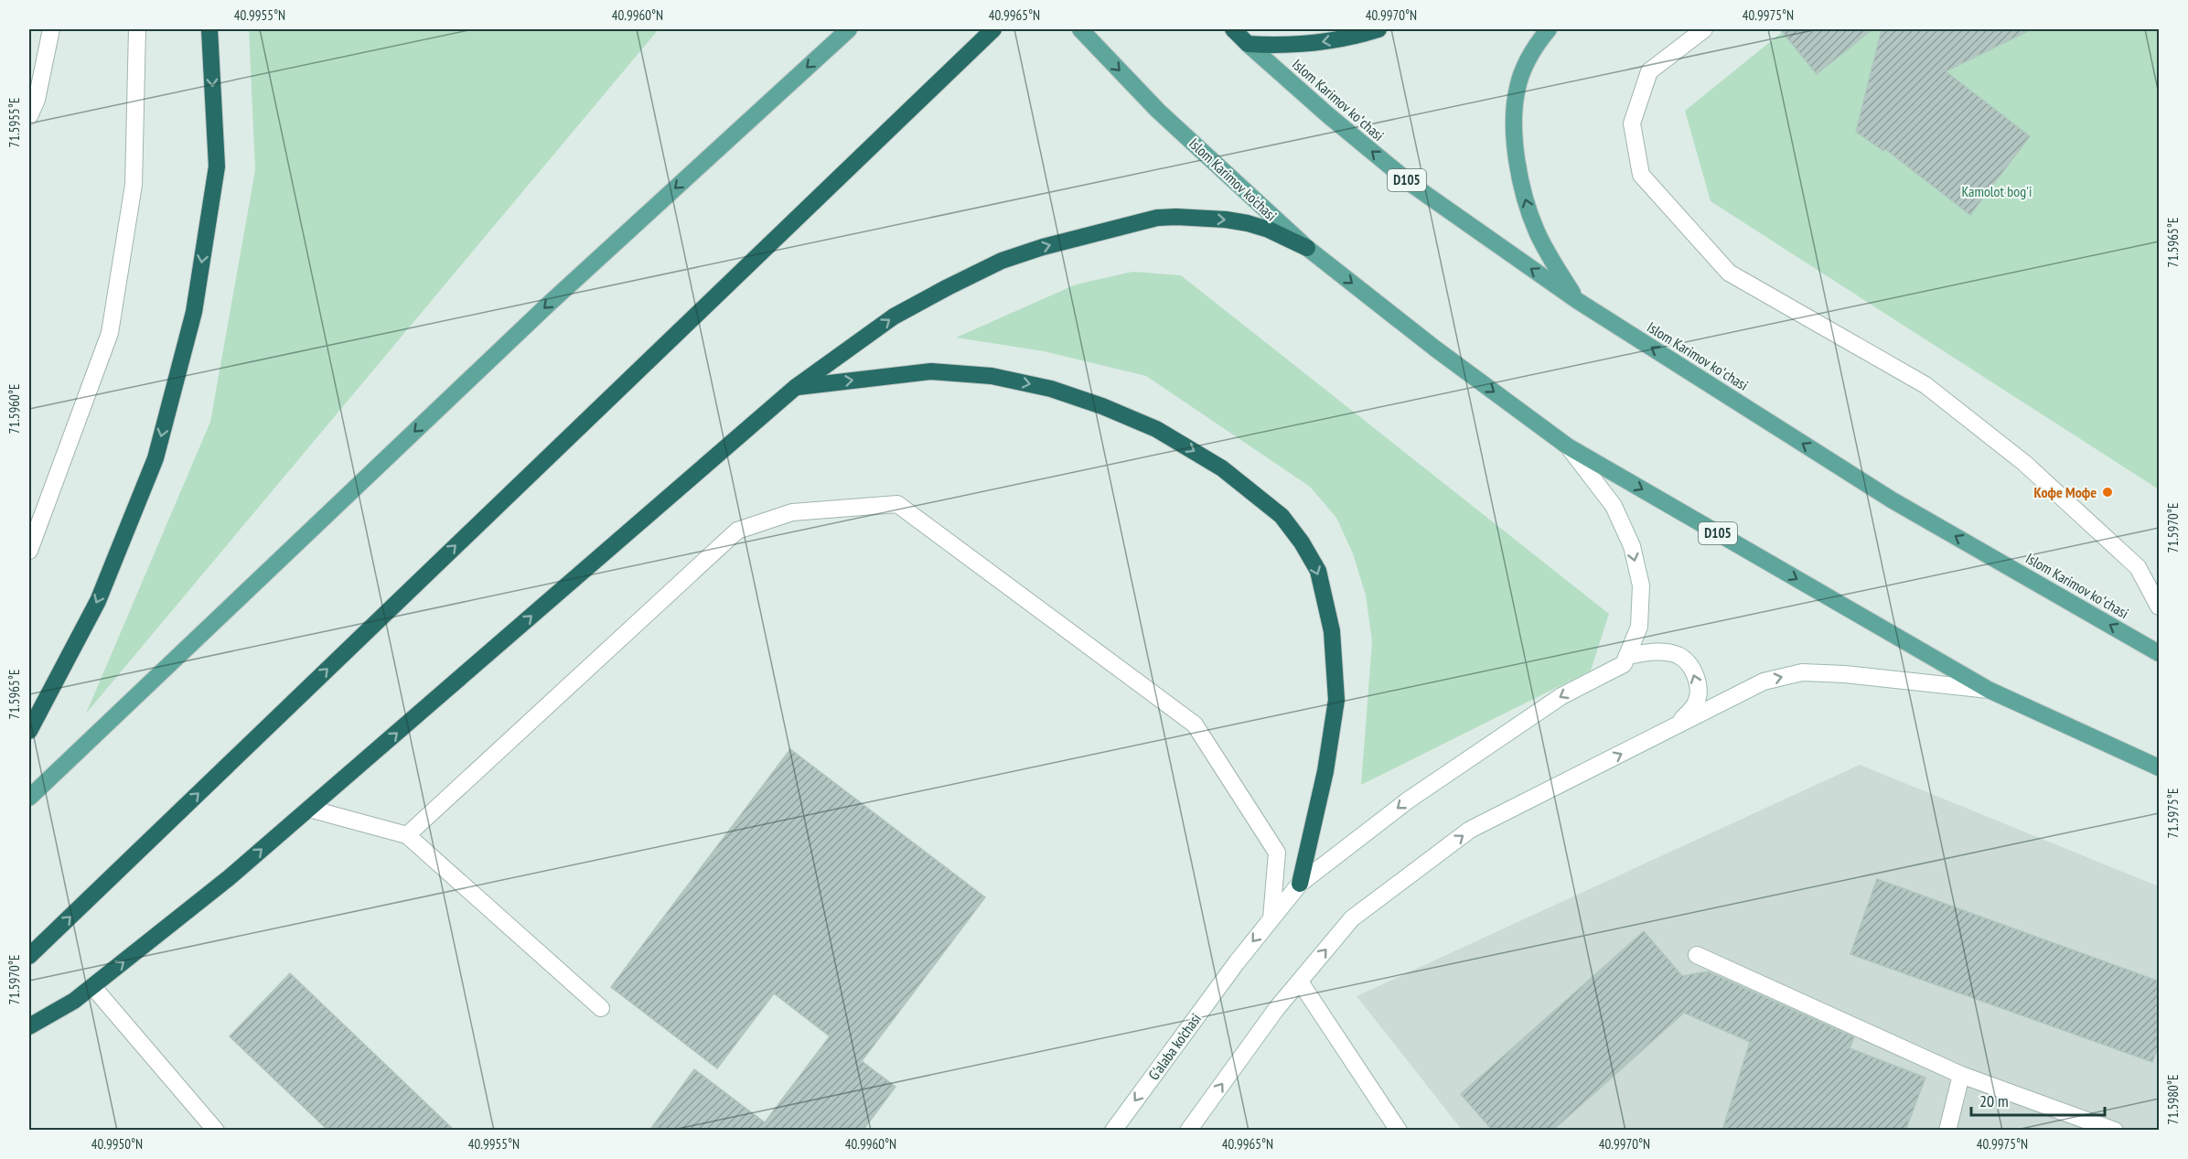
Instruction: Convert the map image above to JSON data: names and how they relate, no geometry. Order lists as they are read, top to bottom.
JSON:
{
  "streets": {
    "main road": [
      "Islom Karimov koʻchasi",
      "Islom Karimov ko'chasi",
      "D105",
      "G'alaba ko'chasi"
    ]
  },
  "crossings": [
    ["Islom Karimov ko'chasi", "D105"]
  ],
  "one_way": ["Islom Karimov ko'chasi"],
  "parks": ["Kamolot bog'i"],
  "places": ["Кофе Мофе"],
  "scale_bar": "20 m",
  "coordinates": [
    "40.9955°N",
    "40.9960°N",
    "40.9965°N",
    "40.9970°N",
    "40.9975°N",
    "71.5955°E",
    "71.5965°E",
    "71.5960°E",
    "71.5970°E",
    "71.5975°E",
    "71.5980°E",
    "40.9950°N"
  ]
}
